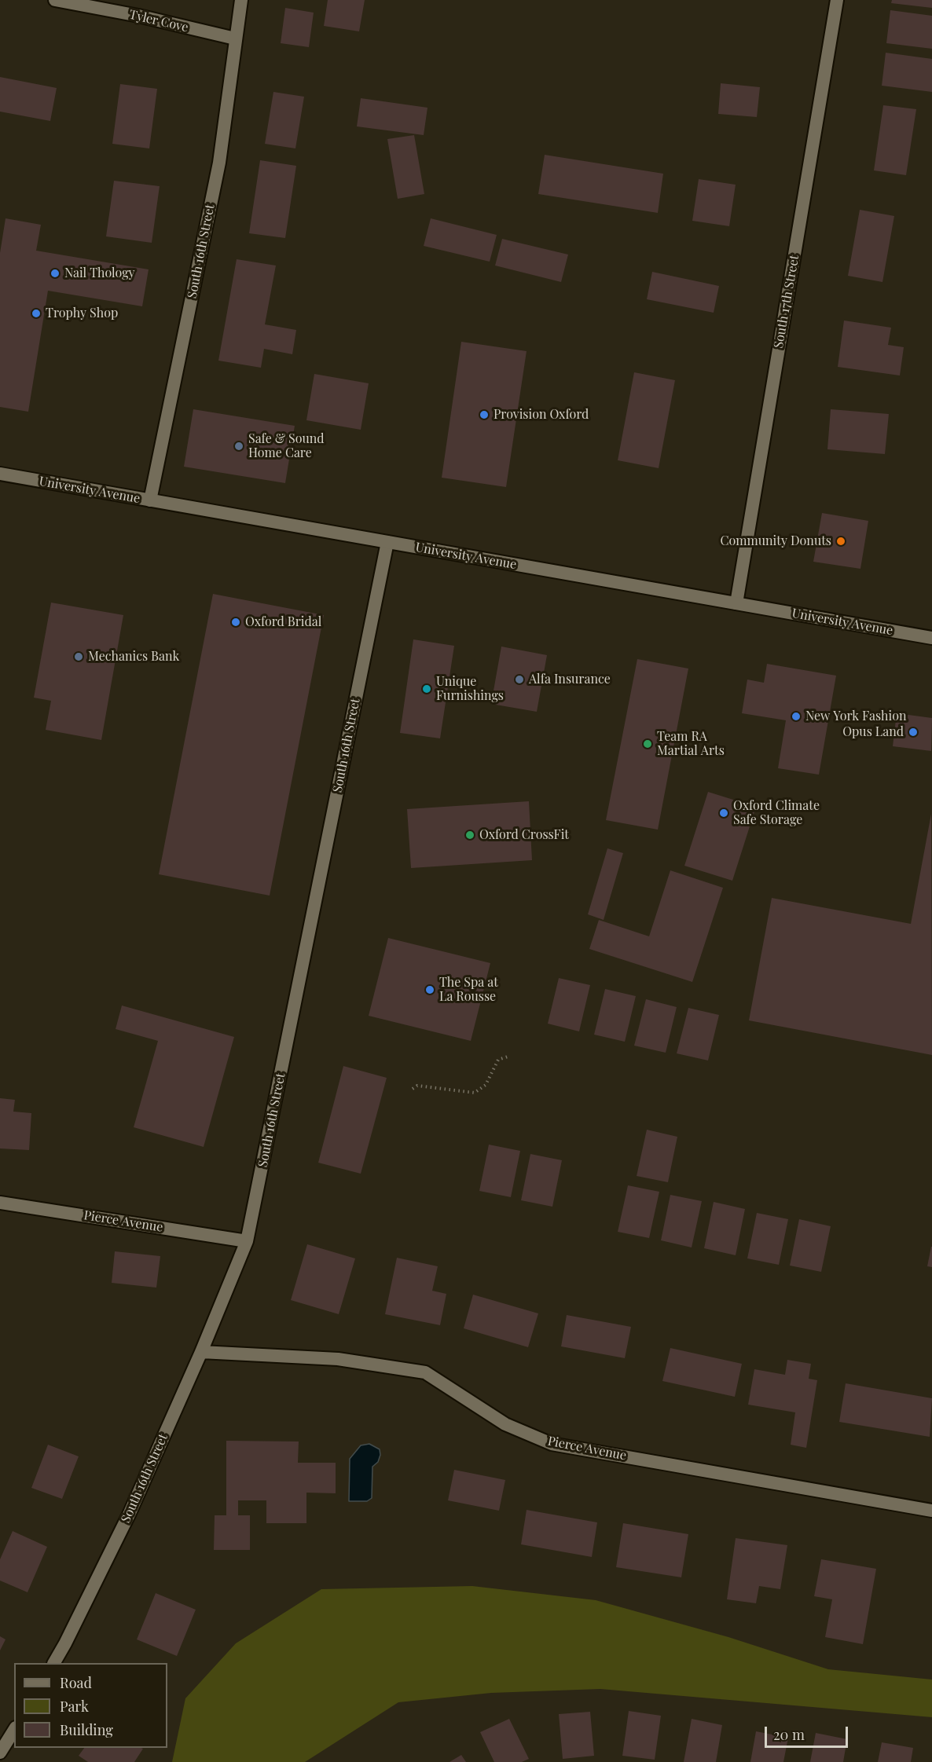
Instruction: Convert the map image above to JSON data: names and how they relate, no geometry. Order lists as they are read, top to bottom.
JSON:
{
  "streets": {
    "street": [
      "Tyler Cove",
      "South 16th Street",
      "South 17th Street",
      "University Avenue",
      "Pierce Avenue"
    ]
  },
  "crossings": [
    ["Tyler Cove", "South 16th Street"],
    ["South 16th Street", "University Avenue"],
    ["South 16th Street", "Pierce Avenue"],
    ["South 17th Street", "University Avenue"]
  ],
  "places": [
    "Nail Thology",
    "Trophy Shop",
    "Provision Oxford",
    "Safe & Sound Home Care",
    "Community Donuts",
    "Oxford Bridal",
    "Mechanics Bank",
    "Alfa Insurance",
    "Unique Furnishings",
    "New York Fashion",
    "Opus Land",
    "Team RA Martial Arts",
    "Oxford Climate Safe Storage",
    "Oxford CrossFit",
    "The Spa at La Rousse"
  ],
  "legend": ["Road", "Park", "Building"],
  "scale_bar": "20 m"
}
